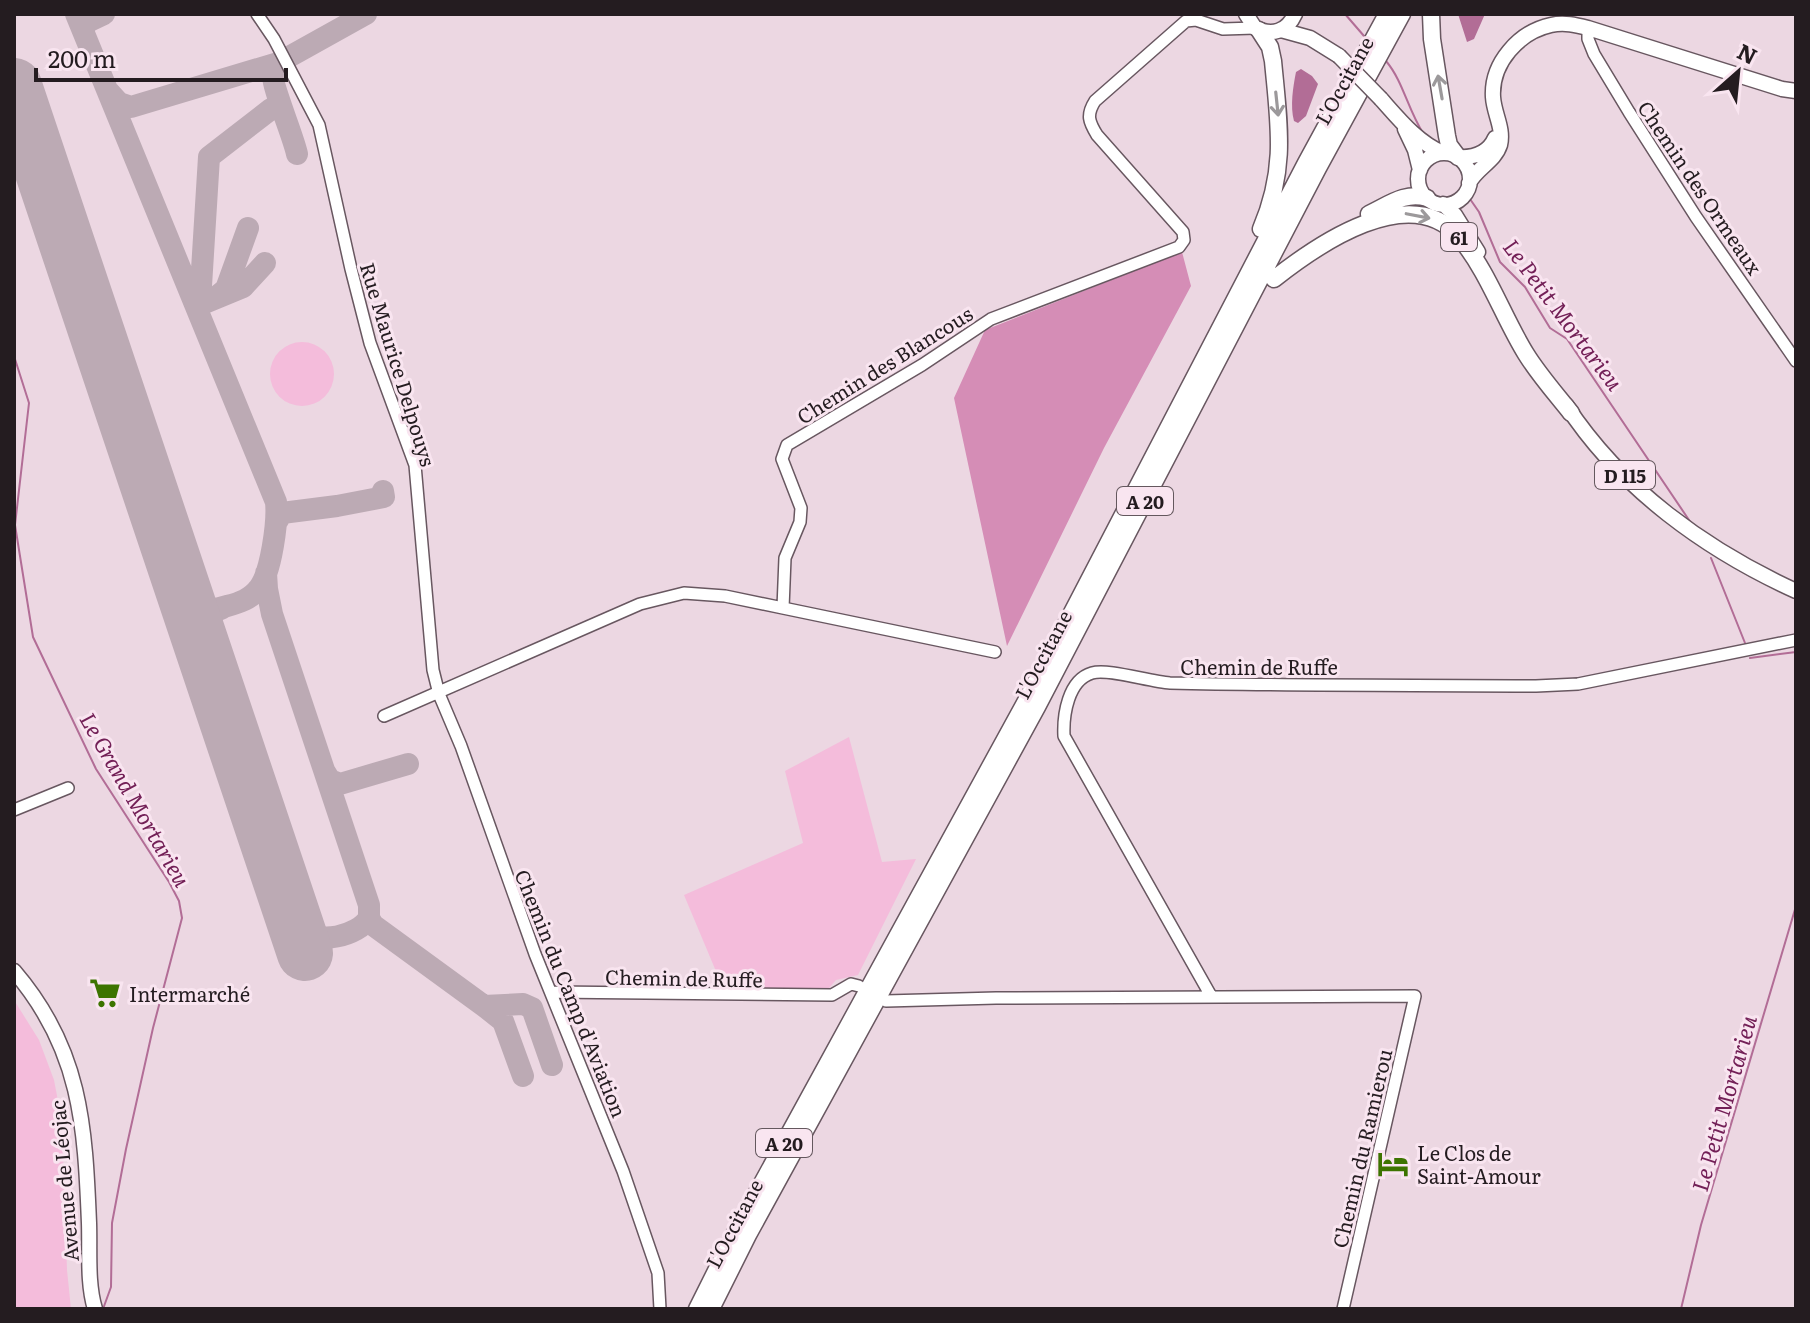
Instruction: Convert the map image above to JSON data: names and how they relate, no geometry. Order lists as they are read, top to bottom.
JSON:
{
  "streets": {
    "highway": ["L'Occitane", "61", "A 20"],
    "main road": ["D 115", "Avenue de Léojac"],
    "street": [
      "Chemin des Ormeaux",
      "Rue Maurice Delpouys",
      "Chemin des Blancous",
      "Chemin de Ruffe",
      "Chemin du Camp d'Aviation",
      "Chemin du Ramierou"
    ]
  },
  "crossings": [
    ["L'Occitane", "61"],
    ["61", "D 115"],
    ["Rue Maurice Delpouys", "Chemin du Camp d'Aviation"],
    ["Chemin de Ruffe", "Chemin du Camp d'Aviation"],
    ["Chemin de Ruffe", "Chemin du Ramierou"]
  ],
  "water": ["Le Petit Mortarieu", "Le Grand Mortarieu"],
  "places": {
    "supermarket": ["Intermarché"],
    "hotel": ["Le Clos de Saint-Amour"]
  },
  "scale_bar": "200 m",
  "north": "top right"
}
